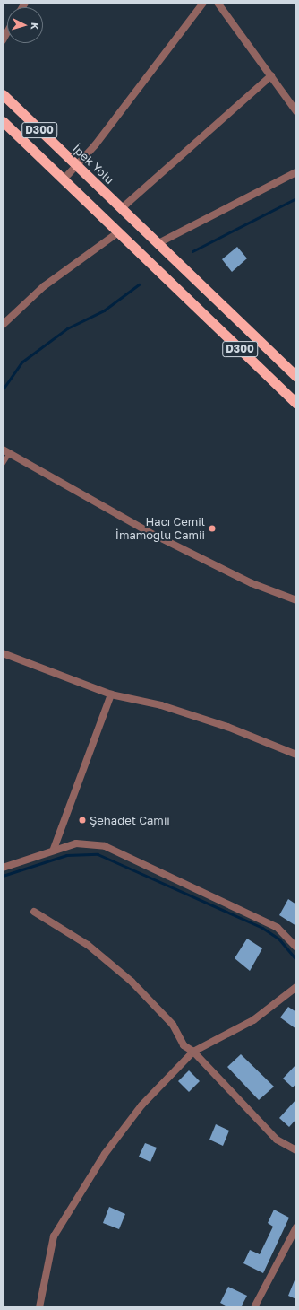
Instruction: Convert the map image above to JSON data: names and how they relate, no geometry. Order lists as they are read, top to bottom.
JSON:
{
  "streets": {
    "highway": ["D300", "İpek Yolu"]
  },
  "places": ["Hacı Cemil İmamoğlu Camii", "Şehadet Camii"],
  "north": "right"
}
